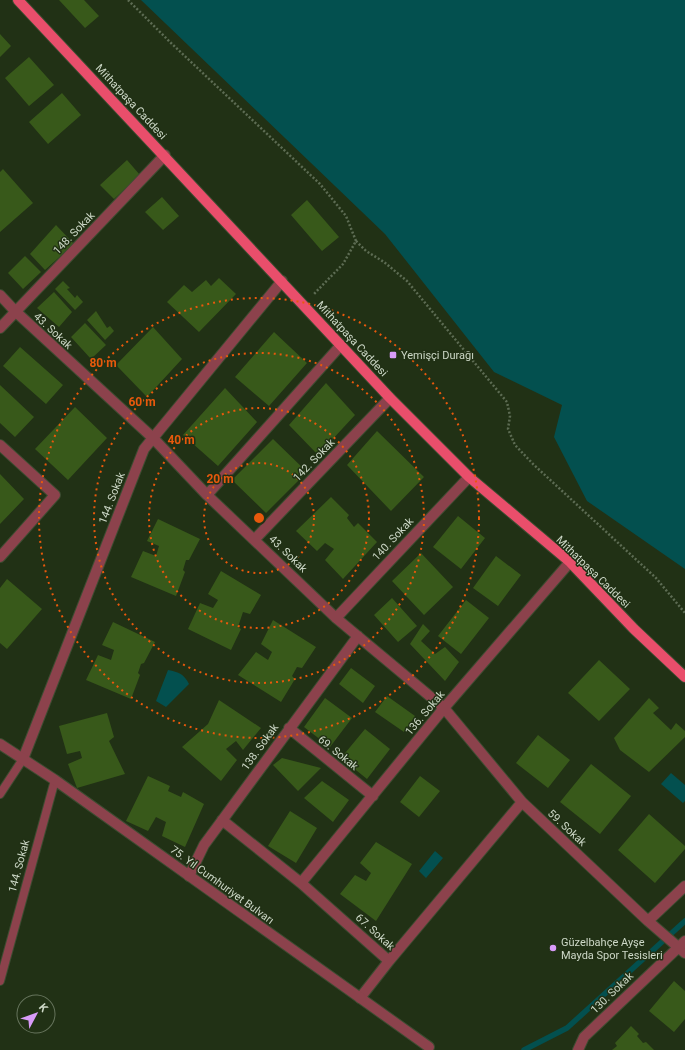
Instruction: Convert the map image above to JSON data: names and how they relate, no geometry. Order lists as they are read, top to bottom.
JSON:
{
  "streets": {
    "main road": ["Mithatpaşa Caddesi"],
    "street": [
      "148. Sokak",
      "43. Sokak",
      "142. Sokak",
      "144. Sokak",
      "140. Sokak",
      "136. Sokak",
      "138. Sokak",
      "69. Sokak",
      "59. Sokak",
      "75. Yıl Cumhuriyet Bulvarı",
      "67. Sokak",
      "130. Sokak"
    ]
  },
  "crossings": [
    ["Mithatpaşa Caddesi", "148. Sokak"],
    ["Mithatpaşa Caddesi", "142. Sokak"],
    ["Mithatpaşa Caddesi", "144. Sokak"],
    ["Mithatpaşa Caddesi", "140. Sokak"],
    ["Mithatpaşa Caddesi", "136. Sokak"],
    ["148. Sokak", "43. Sokak"],
    ["43. Sokak", "142. Sokak"],
    ["43. Sokak", "144. Sokak"],
    ["43. Sokak", "140. Sokak"],
    ["43. Sokak", "136. Sokak"],
    ["43. Sokak", "138. Sokak"],
    ["43. Sokak", "59. Sokak"],
    ["144. Sokak", "75. Yıl Cumhuriyet Bulvarı"],
    ["136. Sokak", "69. Sokak"],
    ["136. Sokak", "59. Sokak"],
    ["136. Sokak", "67. Sokak"],
    ["138. Sokak", "69. Sokak"],
    ["138. Sokak", "75. Yıl Cumhuriyet Bulvarı"],
    ["138. Sokak", "67. Sokak"],
    ["59. Sokak", "67. Sokak"],
    ["59. Sokak", "130. Sokak"]
  ],
  "places": {
    "transit": ["Yemişçi Durağı"],
    "other": ["Güzelbahçe Ayşe Mayda Spor Tesisleri"]
  },
  "north": "top right",
  "rings": [
    "80 m",
    "60 m",
    "40 m",
    "20 m"
  ]
}
